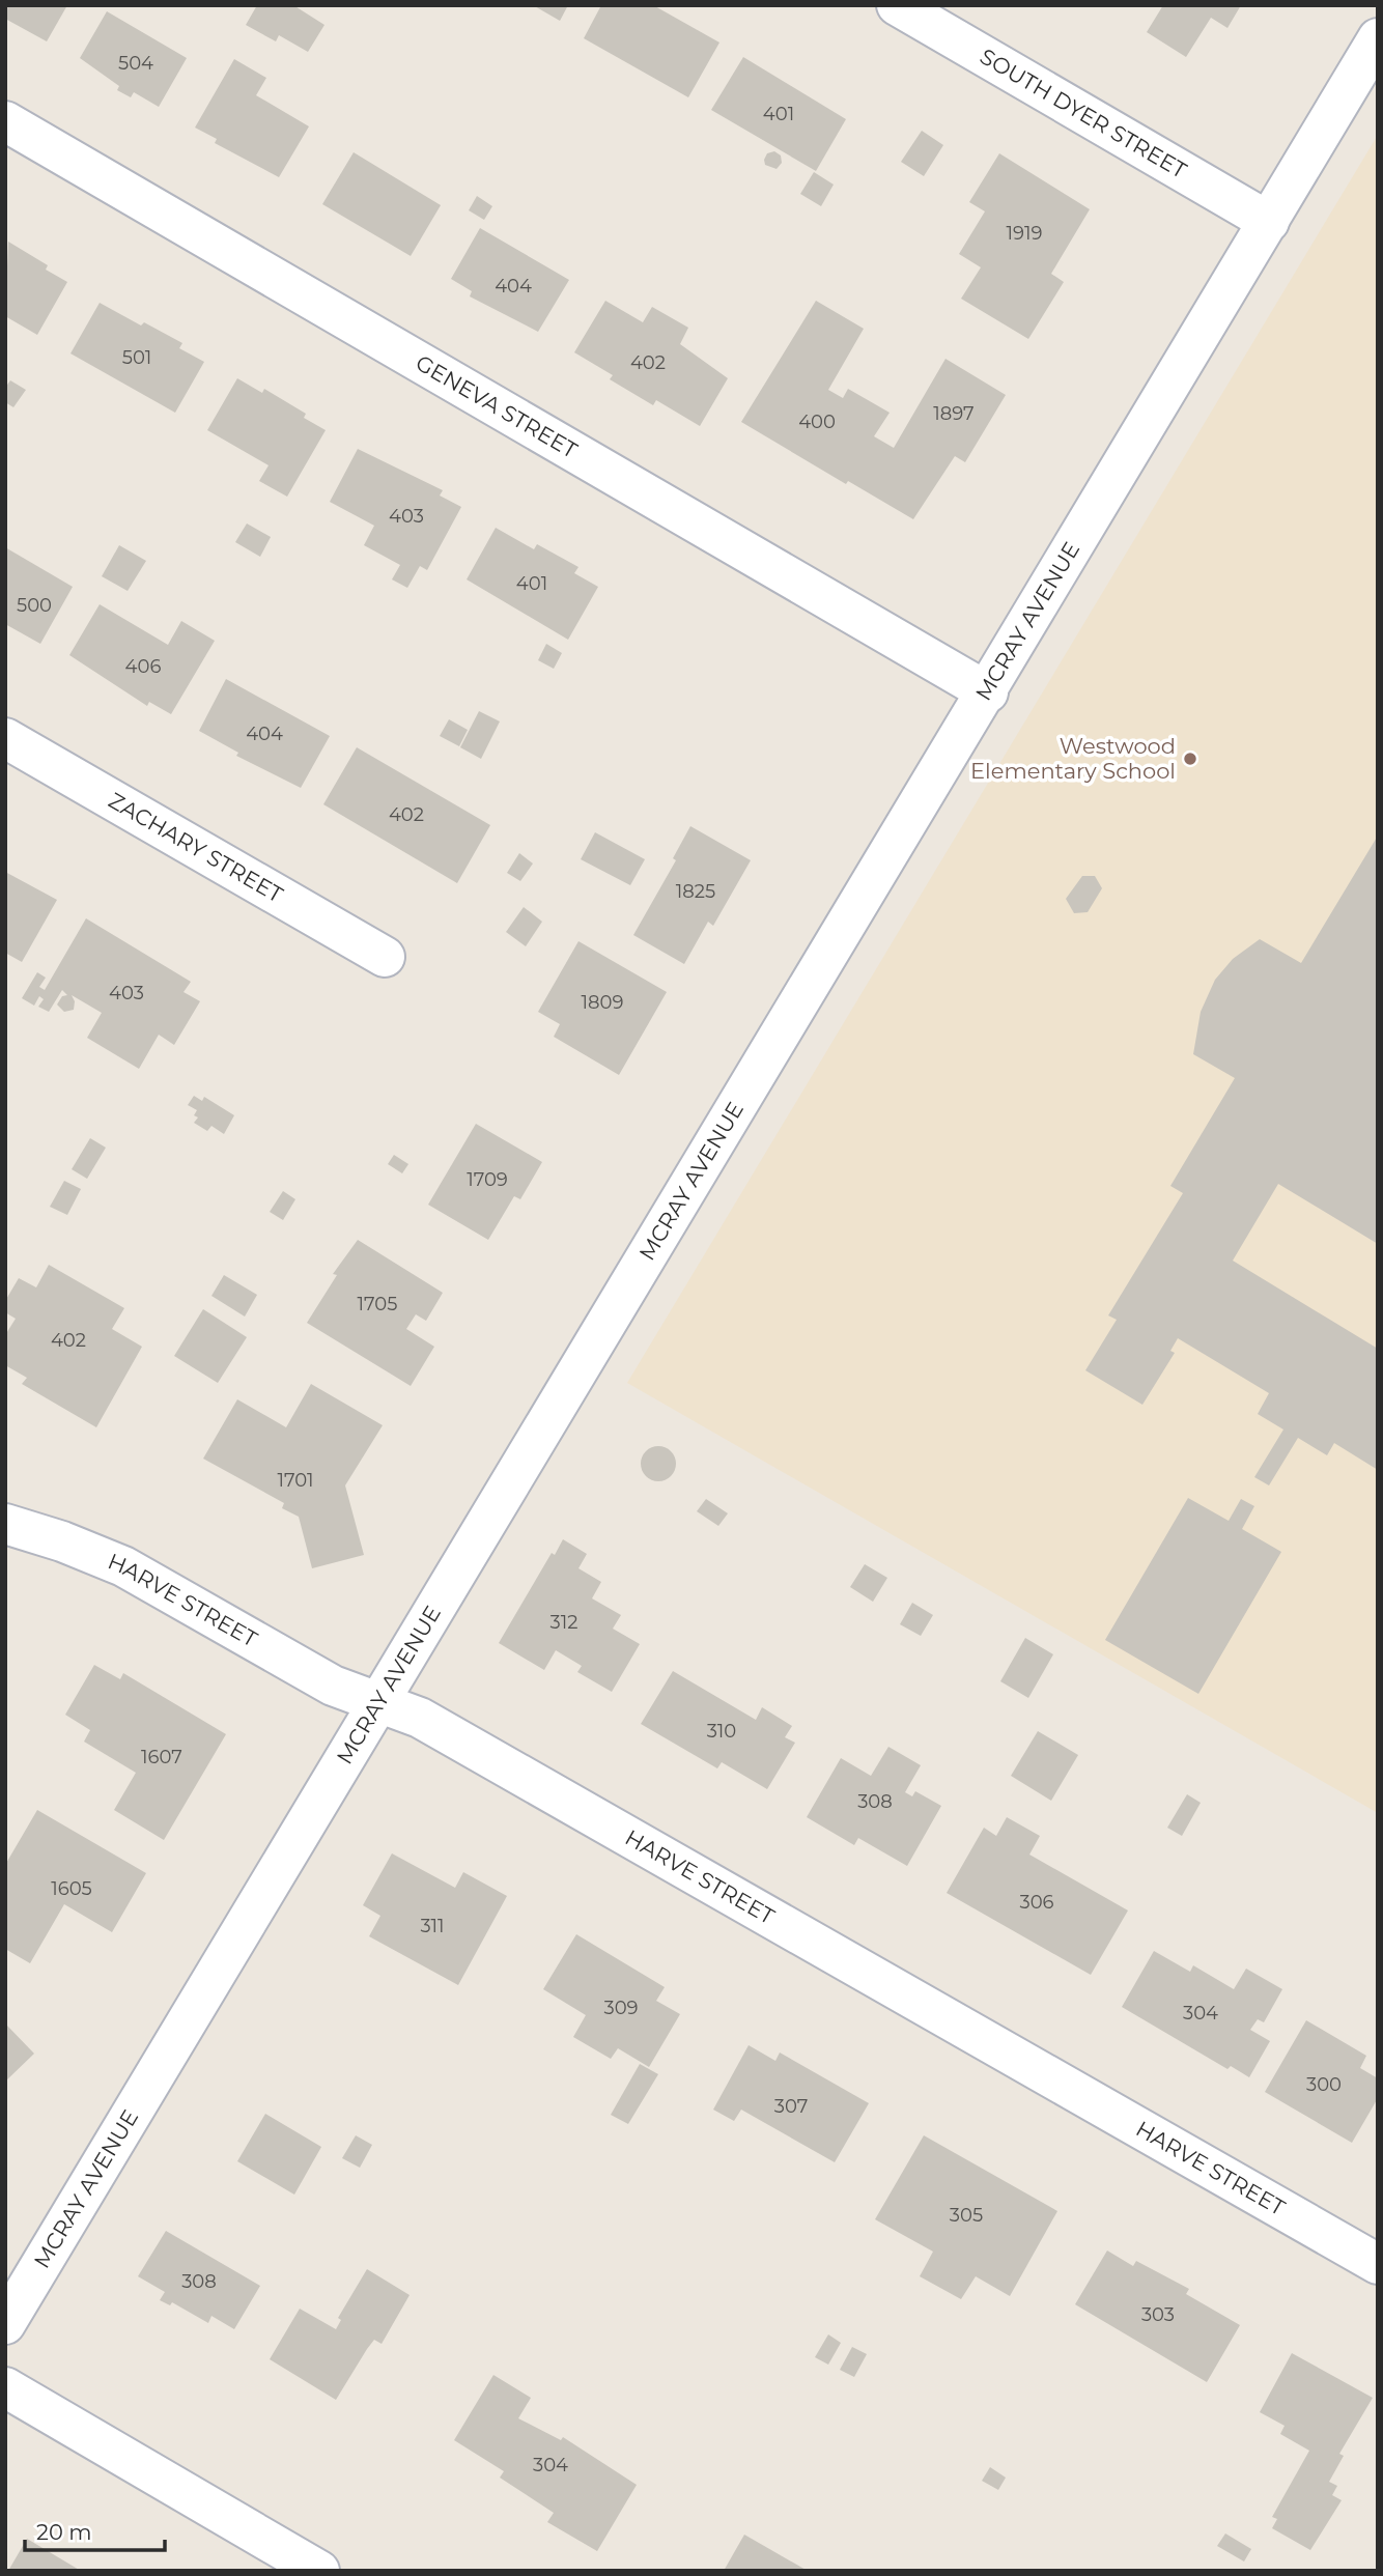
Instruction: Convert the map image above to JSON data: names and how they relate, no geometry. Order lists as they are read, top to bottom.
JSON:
{
  "streets": {
    "street": [
      "SOUTH DYER STREET",
      "GENEVA STREET",
      "MCRAY AVENUE",
      "ZACHARY STREET",
      "HARVE STREET"
    ]
  },
  "crossings": [
    ["SOUTH DYER STREET", "MCRAY AVENUE"],
    ["GENEVA STREET", "MCRAY AVENUE"],
    ["MCRAY AVENUE", "HARVE STREET"]
  ],
  "places": ["Westwood Elementary School"],
  "house_numbers": [
    "504",
    "401",
    "1919",
    "404",
    "501",
    "402",
    "1897",
    "400",
    "403",
    "401",
    "500",
    "406",
    "404",
    "402",
    "1825",
    "403",
    "1809",
    "1709",
    "1705",
    "402",
    "1701",
    "312",
    "310",
    "1607",
    "308",
    "1605",
    "306",
    "311",
    "309",
    "304",
    "300",
    "307",
    "305",
    "308",
    "303",
    "304"
  ],
  "scale_bar": "20 m"
}
